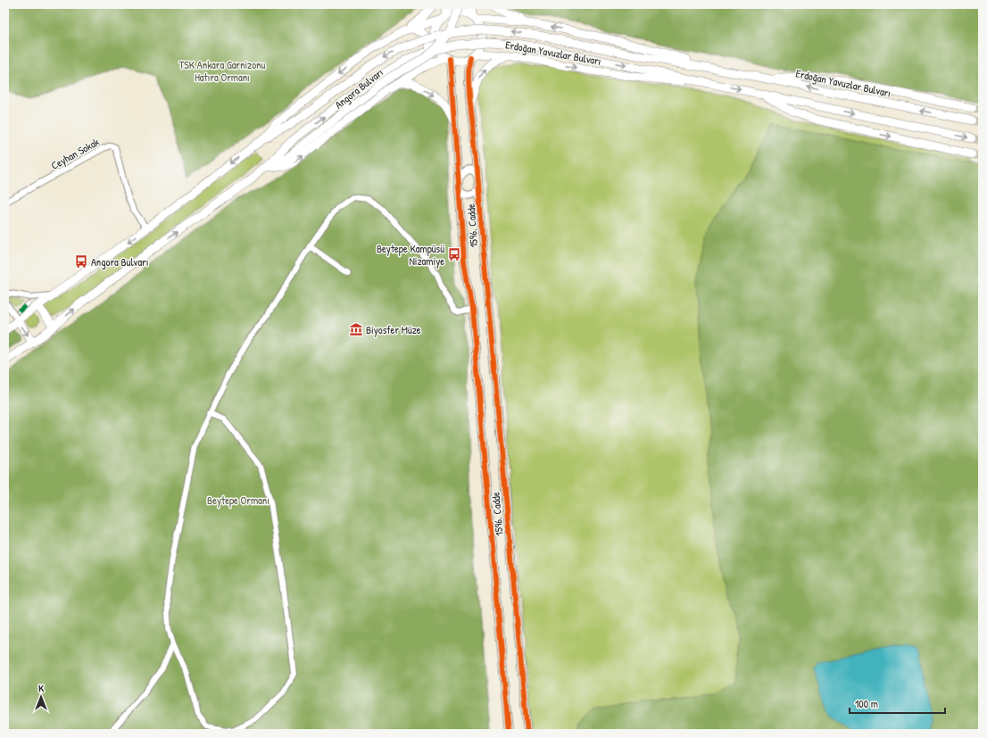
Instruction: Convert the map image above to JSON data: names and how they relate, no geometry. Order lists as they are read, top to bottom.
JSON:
{
  "streets": {
    "main road": ["Erdoğan Yavuzlar Bulvarı", "Angora Bulvarı", "1596. Cadde"],
    "street": ["Ceyhan Sokak"]
  },
  "crossings": [
    ["Erdoğan Yavuzlar Bulvarı", "Angora Bulvarı"],
    ["Erdoğan Yavuzlar Bulvarı", "1596. Cadde"],
    ["Angora Bulvarı", "Ceyhan Sokak"],
    ["Angora Bulvarı", "1596. Cadde"]
  ],
  "parks": ["TSK Ankara Garnizonu Hatıra Ormanı", "Beytepe Ormanı"],
  "places": {
    "bus stop": ["Beytepe Kampüsü Nizamiye", "Angora Bulvarı"],
    "museum": ["Biyosfer Müze"]
  },
  "scale_bar": "100 m",
  "north": "top"
}
